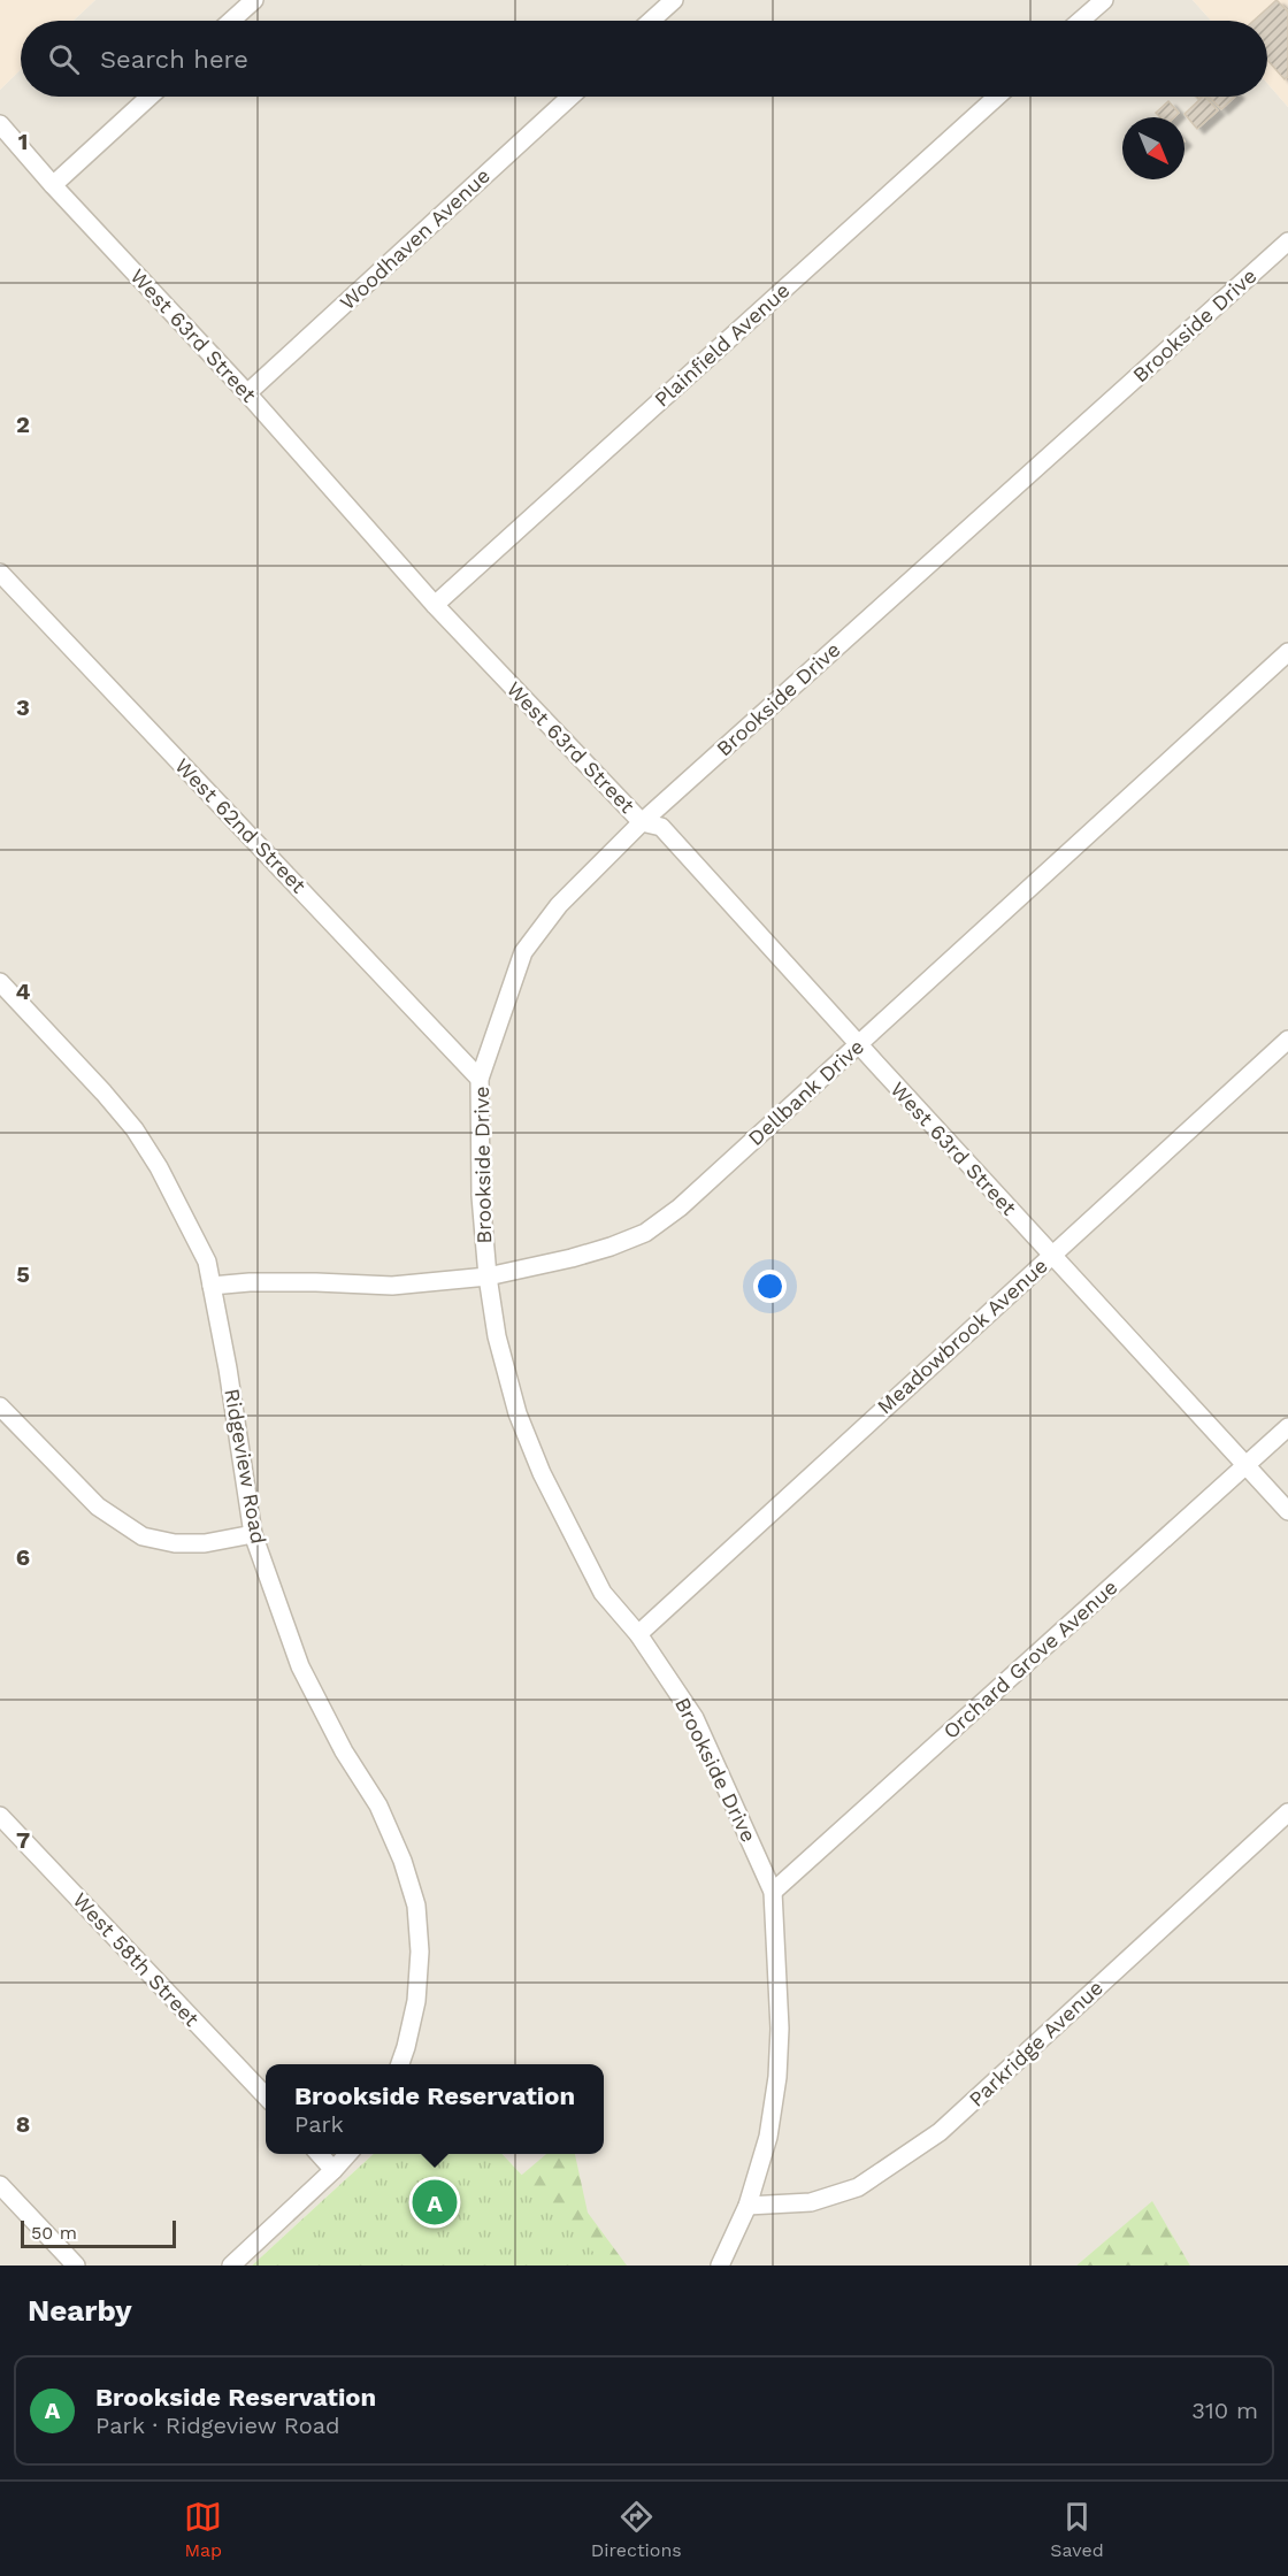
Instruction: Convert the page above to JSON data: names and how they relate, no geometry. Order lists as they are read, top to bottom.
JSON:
{
  "streets": {
    "street": [
      "Woodhaven Avenue",
      "Brookside Drive",
      "West 63rd Street",
      "Plainfield Avenue",
      "West 62nd Street",
      "Dellbank Drive",
      "Meadowbrook Avenue",
      "Ridgeview Road",
      "Orchard Grove Avenue",
      "West 58th Street",
      "Parkridge Avenue"
    ]
  },
  "crossings": [
    ["Woodhaven Avenue", "West 63rd Street"],
    ["Brookside Drive", "West 63rd Street"],
    ["Brookside Drive", "West 62nd Street"],
    ["Brookside Drive", "Dellbank Drive"],
    ["Brookside Drive", "Meadowbrook Avenue"],
    ["Brookside Drive", "Orchard Grove Avenue"],
    ["Brookside Drive", "Parkridge Avenue"],
    ["West 63rd Street", "Plainfield Avenue"],
    ["West 63rd Street", "Dellbank Drive"],
    ["West 63rd Street", "Meadowbrook Avenue"],
    ["West 63rd Street", "Orchard Grove Avenue"],
    ["Dellbank Drive", "Ridgeview Road"]
  ],
  "scale_bar": "50 m",
  "north": "bottom right",
  "page": {
    "search": "Search here",
    "popup": ["Brookside Reservation", "Park"],
    "pins": "A",
    "scale": "50 m",
    "heading": "Nearby",
    "list": [
      {
        "mark": "A",
        "name": "Brookside Reservation",
        "note": "Park · Ridgeview Road",
        "value": "310 m"
      }
    ],
    "nav": ["Map", "Directions", "Saved"]
  },
  "grid": {
    "rows": [
      "1",
      "2",
      "3",
      "4",
      "5",
      "6",
      "7",
      "8"
    ]
  }
}
